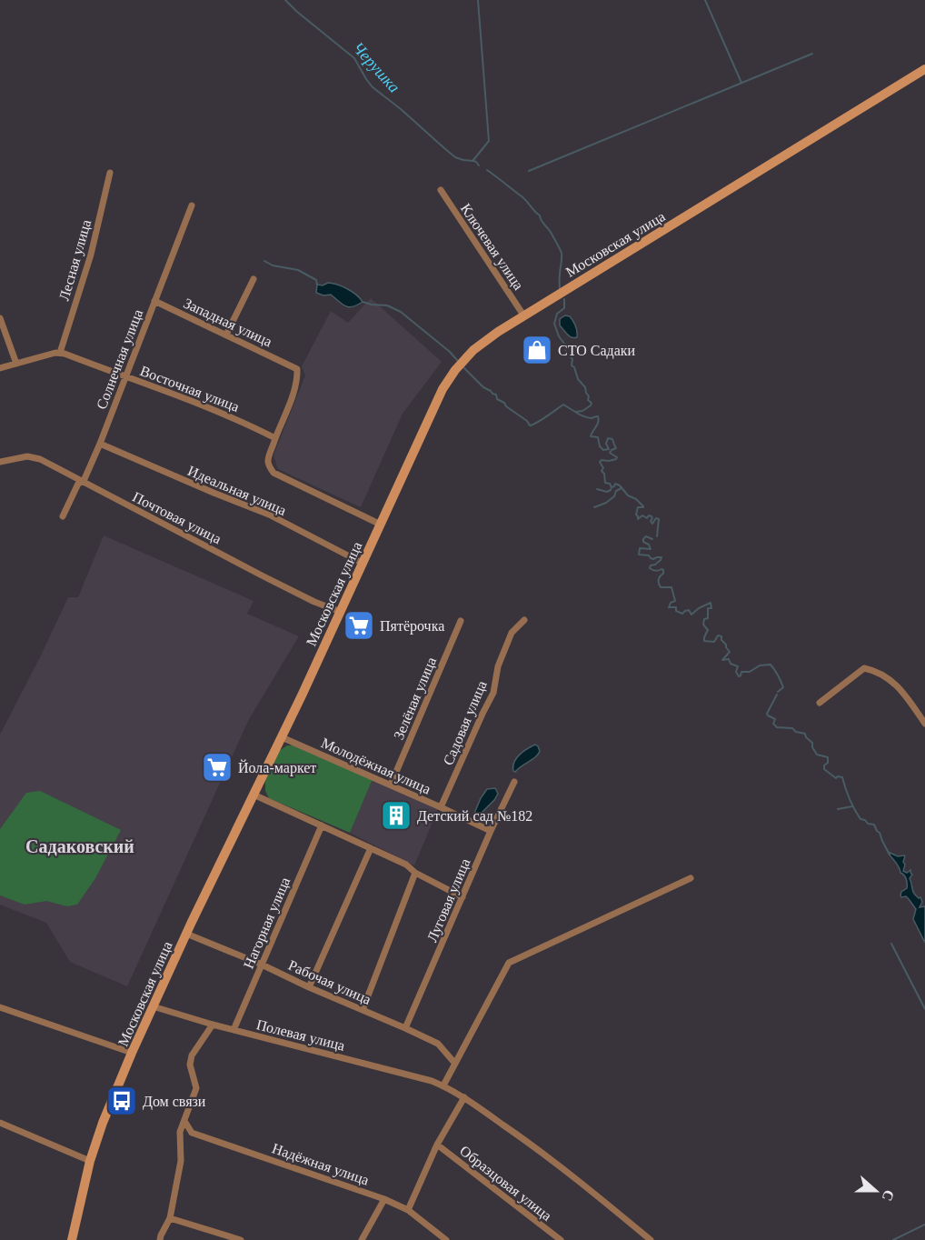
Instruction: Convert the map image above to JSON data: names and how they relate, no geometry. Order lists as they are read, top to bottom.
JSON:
{
  "streets": {
    "main road": ["Московская улица"],
    "street": [
      "Ключевая улица",
      "Лесная улица",
      "Западная улица",
      "Солнечная улица",
      "Восточная улица",
      "Идеальная улица",
      "Почтовая улица",
      "Зелёная улица",
      "Садовая улица",
      "Молодёжная улица",
      "Луговая улица",
      "Нагорная улица",
      "Рабочая улица",
      "Полевая улица",
      "Надёжная улица",
      "Образцовая улица"
    ]
  },
  "crossings": [
    ["Московская улица", "Ключевая улица"],
    ["Московская улица", "Идеальная улица"],
    ["Московская улица", "Почтовая улица"],
    ["Московская улица", "Молодёжная улица"],
    ["Московская улица", "Рабочая улица"],
    ["Московская улица", "Полевая улица"],
    ["Лесная улица", "Восточная улица"],
    ["Западная улица", "Солнечная улица"],
    ["Западная улица", "Восточная улица"],
    ["Солнечная улица", "Восточная улица"],
    ["Солнечная улица", "Идеальная улица"],
    ["Солнечная улица", "Почтовая улица"],
    ["Зелёная улица", "Молодёжная улица"],
    ["Садовая улица", "Молодёжная улица"],
    ["Молодёжная улица", "Луговая улица"],
    ["Луговая улица", "Рабочая улица"],
    ["Нагорная улица", "Рабочая улица"],
    ["Нагорная улица", "Полевая улица"]
  ],
  "districts": ["Садаковский"],
  "water": ["Черушка"],
  "places": {
    "shop": ["СТО Садаки"],
    "supermarket": ["Пятёрочка", "Йола-маркет"],
    "building": ["Детский сад №182"],
    "bus stop": ["Дом связи"]
  },
  "north": "right"
}
